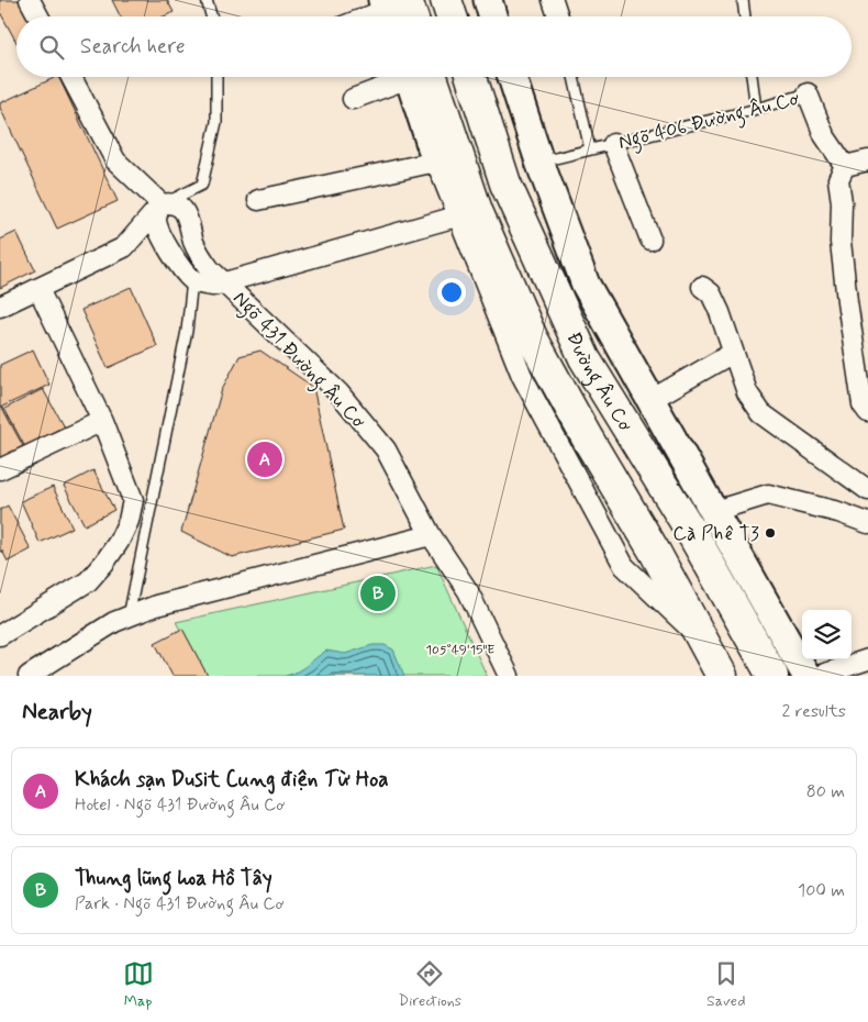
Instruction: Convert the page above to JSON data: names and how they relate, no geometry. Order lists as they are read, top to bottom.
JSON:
{
  "streets": {
    "main road": ["Đường Âu Cơ"],
    "street": ["Ngõ 406 Đường Âu Cơ", "Ngõ 431 Đường Âu Cơ"]
  },
  "crossings": [
    ["Ngõ 406 Đường Âu Cơ", "Đường Âu Cơ"],
    ["Ngõ 431 Đường Âu Cơ", "Đường Âu Cơ"]
  ],
  "places": ["Cà Phê T3"],
  "page": {
    "search": "Search here",
    "pins": ["A", "B"],
    "heading": ["Nearby", "2 results"],
    "list": [
      {
        "mark": "A",
        "name": "Khách sạn Dusit Cung điện Từ Hoa",
        "note": "Hotel · Ngõ 431 Đường Âu Cơ",
        "value": "80 m"
      },
      {
        "mark": "B",
        "name": "Thung lũng hoa Hồ Tây",
        "note": "Park · Ngõ 431 Đường Âu Cơ",
        "value": "100 m"
      }
    ],
    "nav": ["Map", "Directions", "Saved"]
  },
  "coordinates": ["105°49'15\"E"]
}
